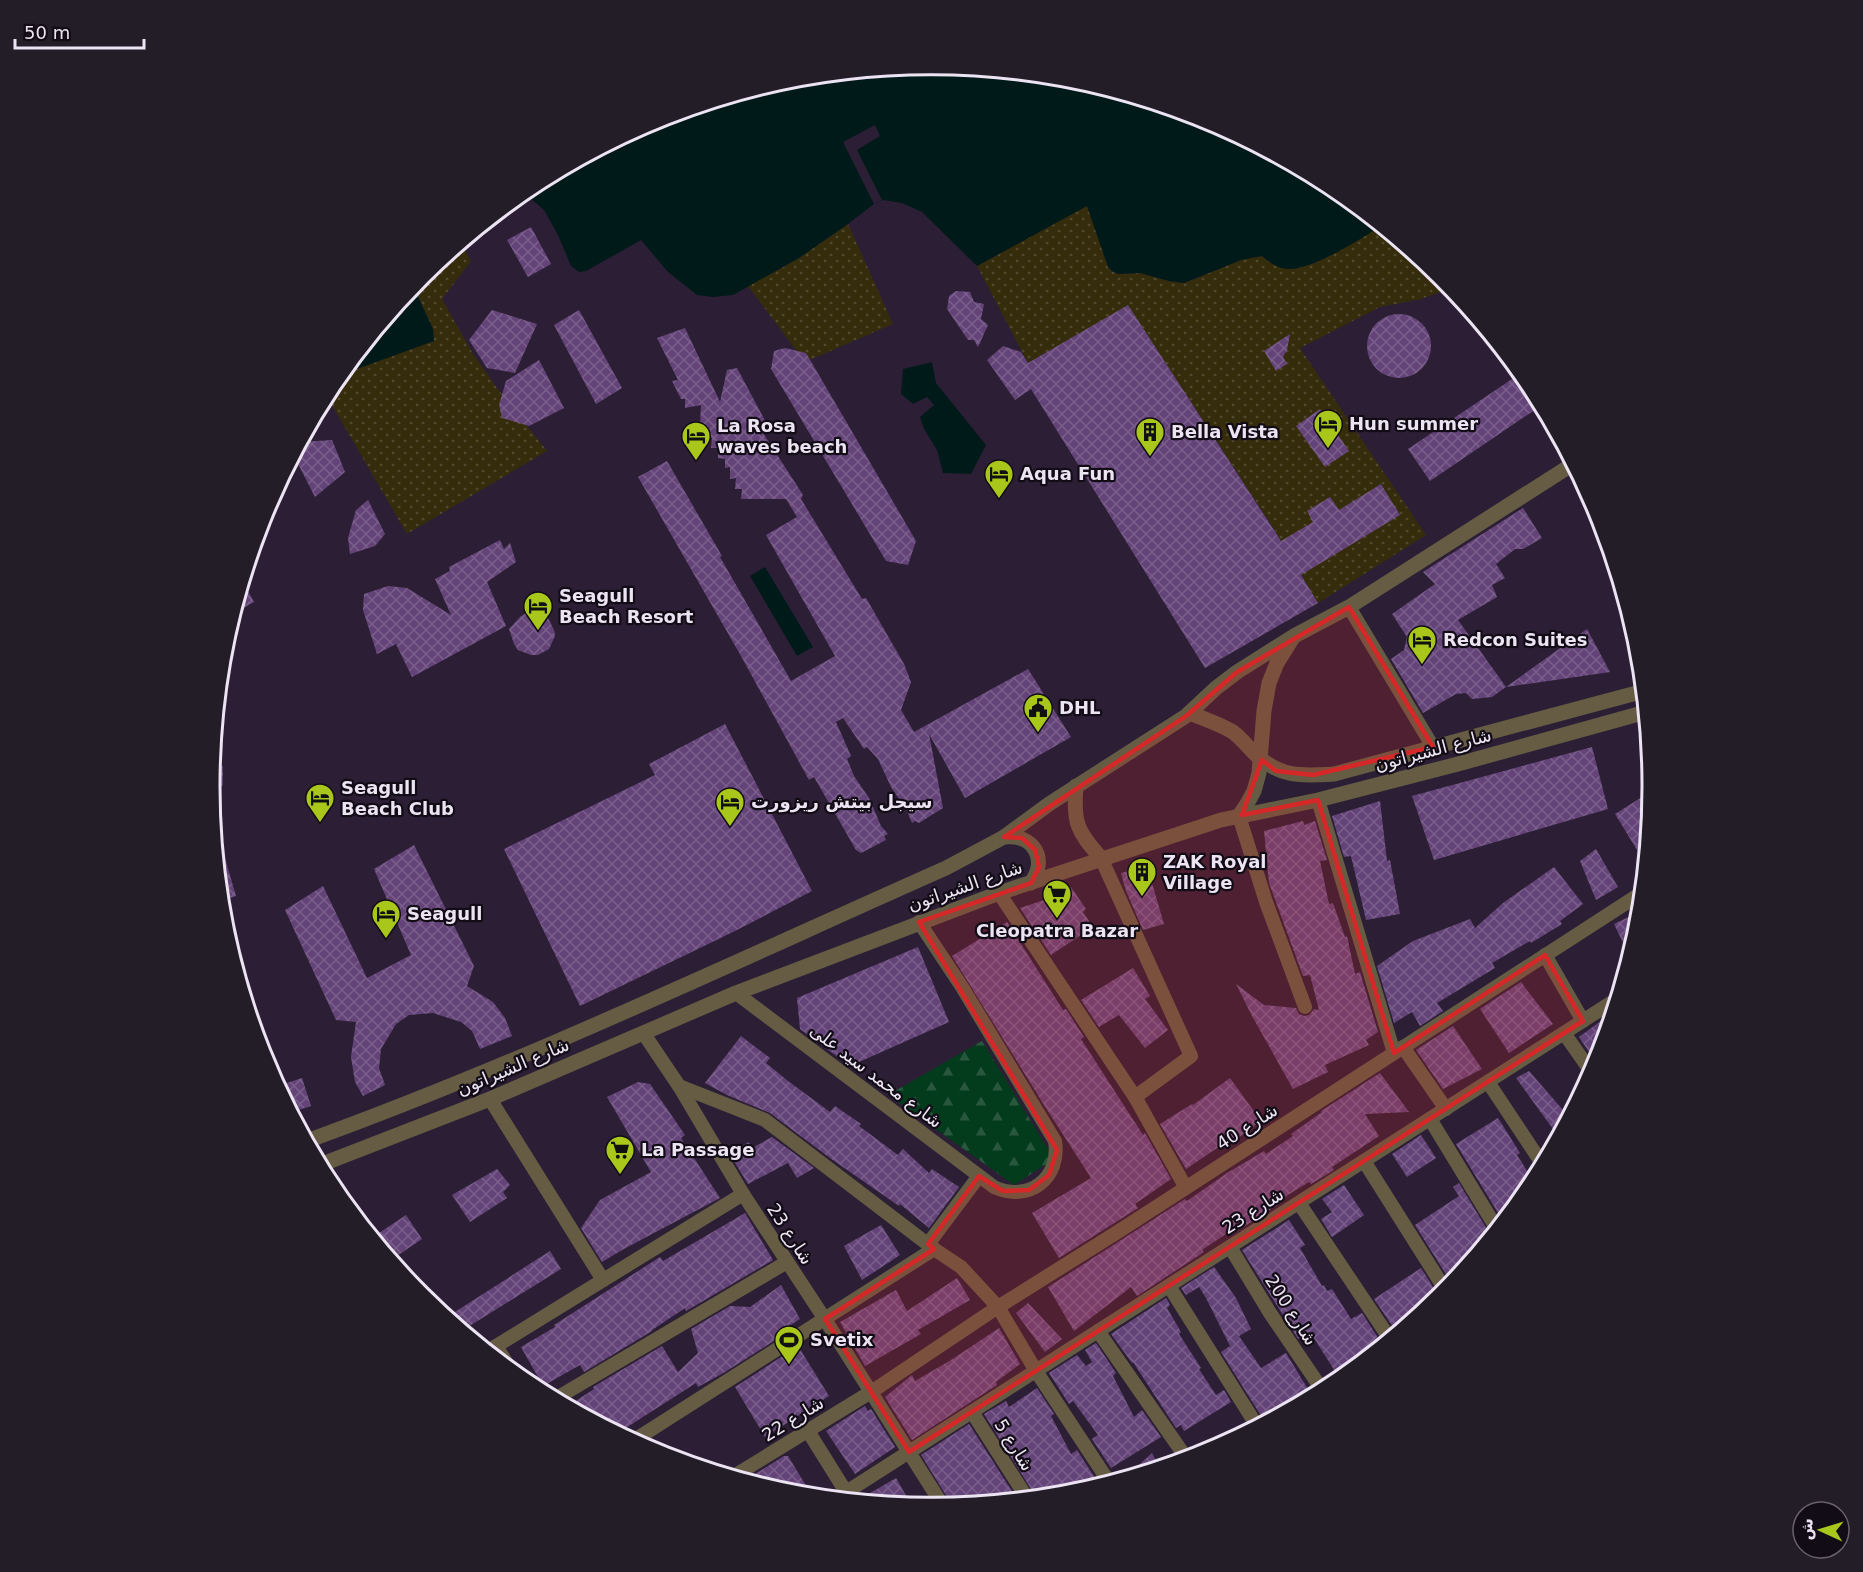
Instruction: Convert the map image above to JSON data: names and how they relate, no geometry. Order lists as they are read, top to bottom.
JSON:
{
  "streets": {
    "street": [
      "شارع الشيراتون",
      "شارع محمد سيد على",
      "شارع 40",
      "شارع 23",
      "شارع 200",
      "شارع 22",
      "شارع 5"
    ]
  },
  "crossings": [
    ["شارع الشيراتون", "شارع محمد سيد على"],
    ["شارع الشيراتون", "شارع 23"],
    ["شارع 40", "شارع 23"],
    ["شارع 40", "شارع 22"],
    ["شارع 23", "شارع 200"],
    ["شارع 23", "شارع 22"],
    ["شارع 23", "شارع 5"]
  ],
  "places": {
    "hotel": [
      "Hun summer",
      "La Rosa waves beach",
      "Aqua Fun",
      "Seagull Beach Resort",
      "Redcon Suites",
      "Seagull Beach Club",
      "سيجل بيتش ريزورت",
      "Seagull"
    ],
    "building": ["Bella Vista", "ZAK Royal Village"],
    "public building": ["DHL"],
    "supermarket": ["Cleopatra Bazar", "La Passage"],
    "sports": ["Svetix"]
  },
  "scale_bar": "50 m",
  "north": "left"
}
